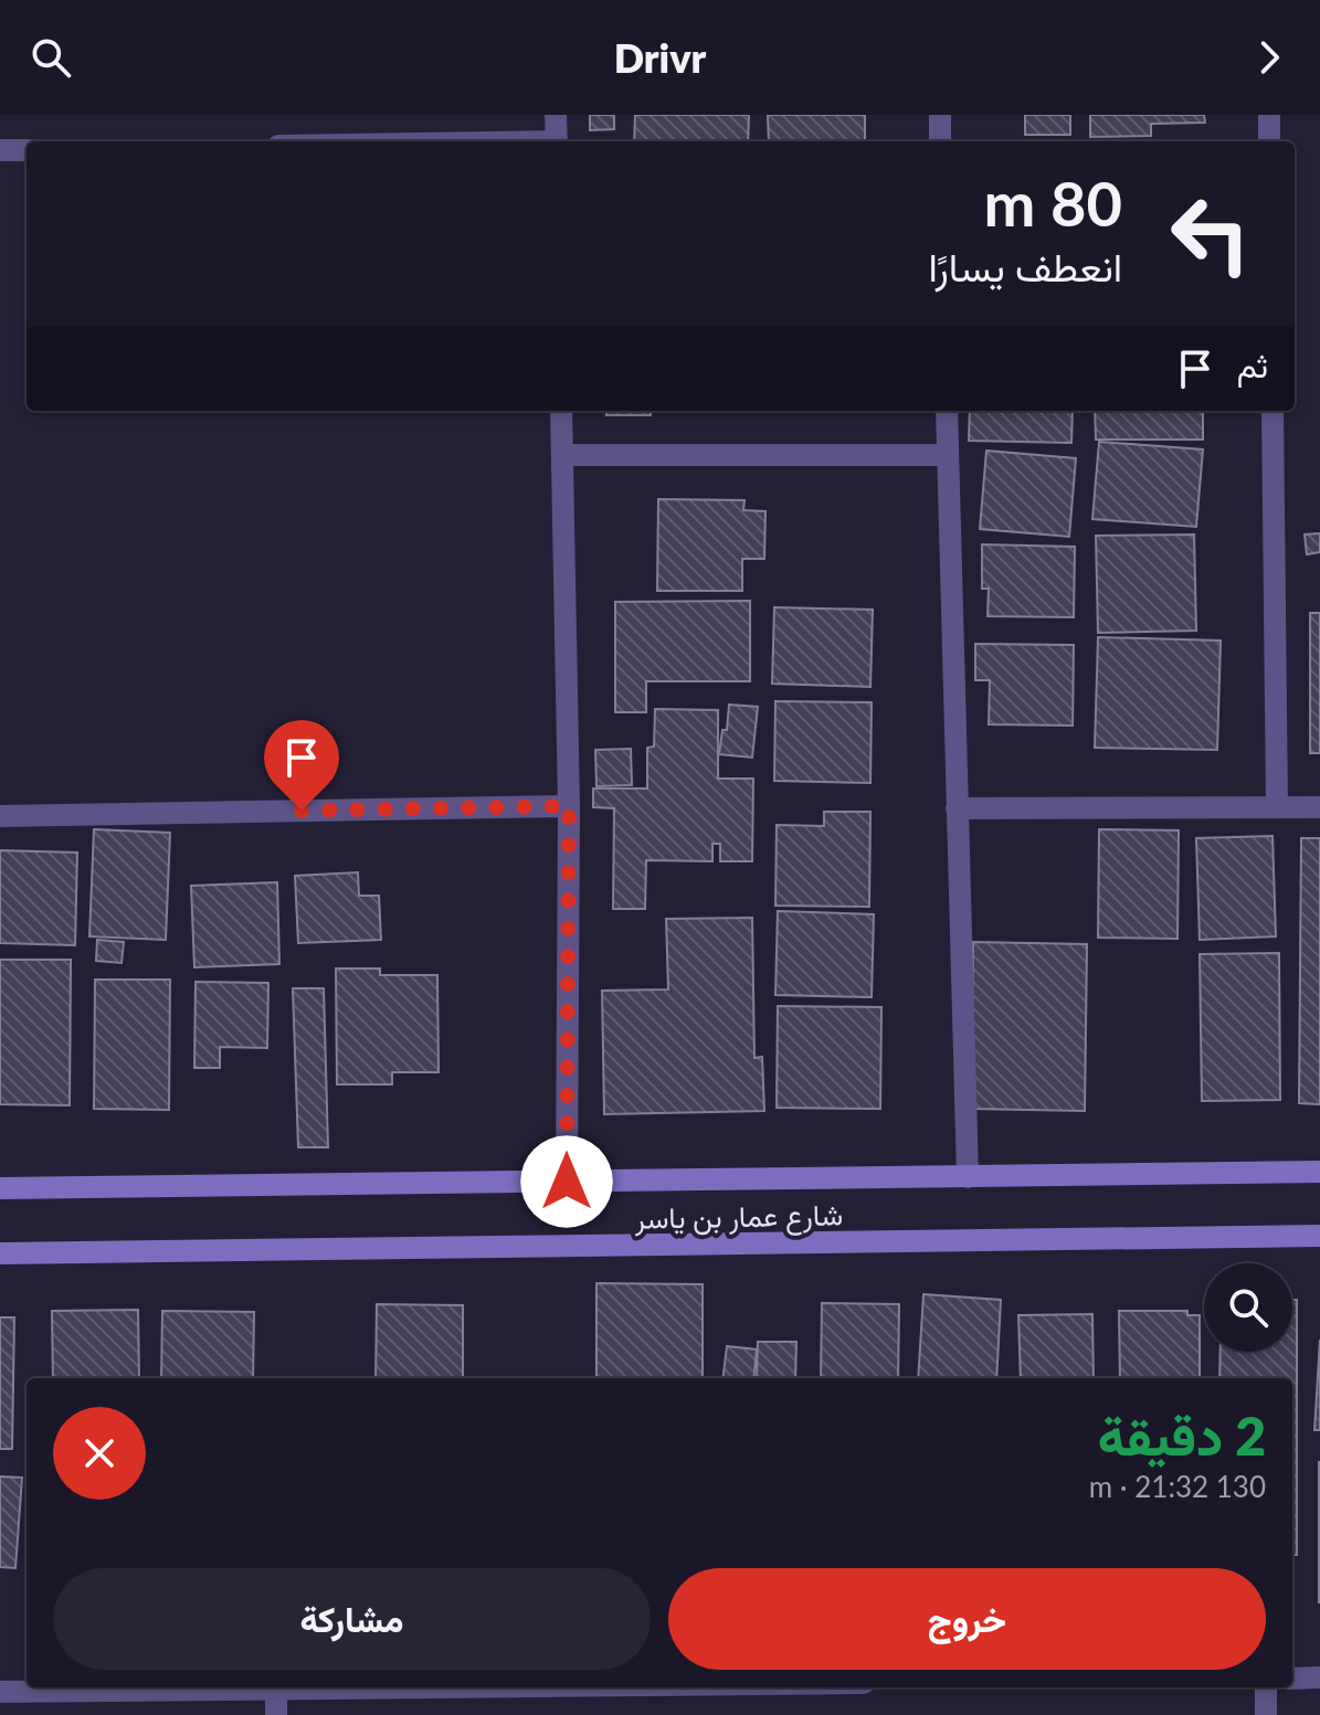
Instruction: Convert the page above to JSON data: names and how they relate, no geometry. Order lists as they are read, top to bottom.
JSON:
{
  "streets": {
    "street": ["شارع عمار بن ياسر"]
  },
  "page": {
    "header": "Drivr",
    "turn": ["80 m", "انعطف يسارًا"],
    "then": "ثم",
    "heading": ["2 دقيقة", "130 m · 21:32"],
    "buttons": ["خروج", "مشاركة"]
  }
}
